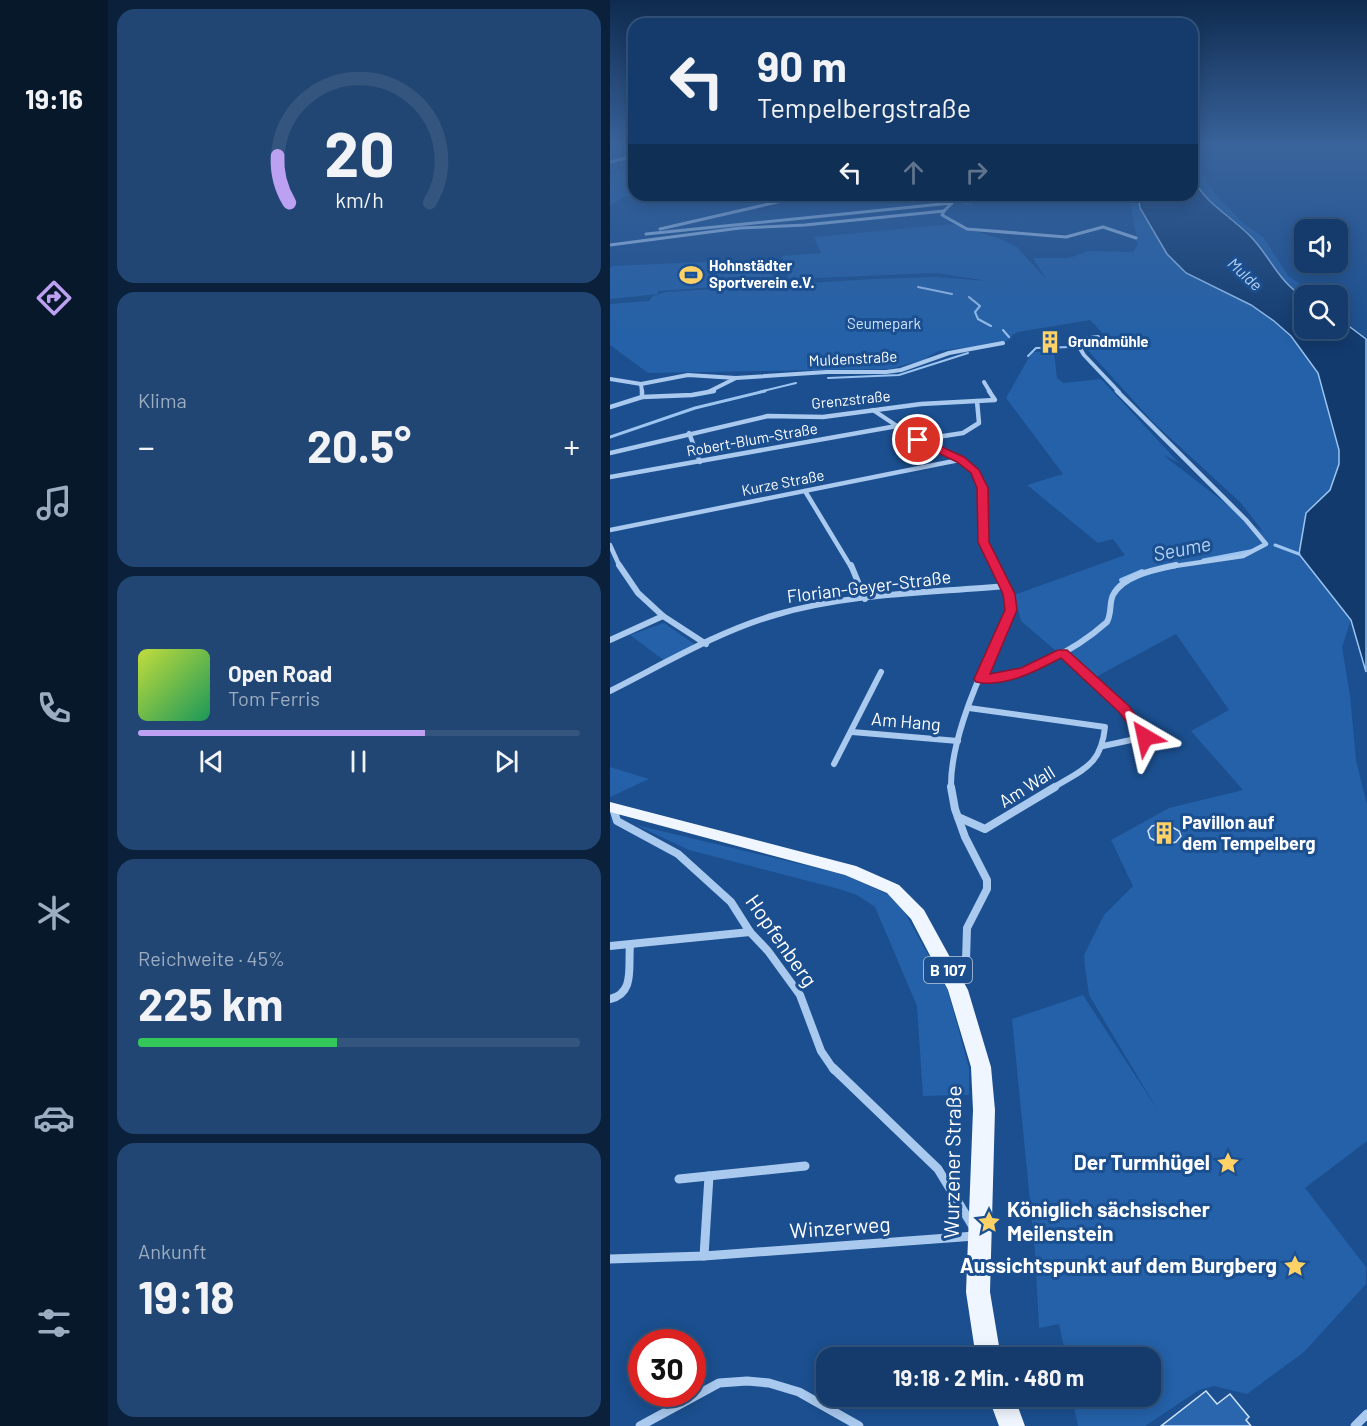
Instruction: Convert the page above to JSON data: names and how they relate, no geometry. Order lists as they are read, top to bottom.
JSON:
{
  "streets": {
    "main road": ["B 107", "Wurzener Straße"],
    "street": [
      "Muldenstraße",
      "Grenzstraße",
      "Robert-Blum-Straße",
      "Kurze Straße",
      "Florian-Geyer-Straße",
      "Am Hang",
      "Am Wall",
      "Hopfenberg",
      "Winzerweg"
    ]
  },
  "crossings": [
    ["Hopfenberg", "Wurzener Straße"],
    ["Hopfenberg", "Winzerweg"],
    ["Wurzener Straße", "Winzerweg"]
  ],
  "water": ["Mulde", "Seume"],
  "parks": ["Seumepark"],
  "places": {
    "sports": ["Hohnstädter Sportverein e.V."],
    "building": ["Grundmühle", "Pavillon auf dem Tempelberg"],
    "place": ["Der Turmhügel", "Königlich sächsischer Meilenstein", "Aussichtspunkt auf dem Burgberg"]
  },
  "page": {
    "tabs": "19:16",
    "turn": ["90 m", "Tempelbergstraße"],
    "tile": [
      "Klima",
      ["Reichweite · 45%", "225 km"],
      ["Ankunft", "19:18"]
    ],
    "heat": ["−", "20.5°", "+"],
    "song": ["Open Road", "Tom Ferris"],
    "limit": "30",
    "trip": "19:18 · 2 Min. · 480 m",
    "gauge": ["20", "km/h"]
  }
}
